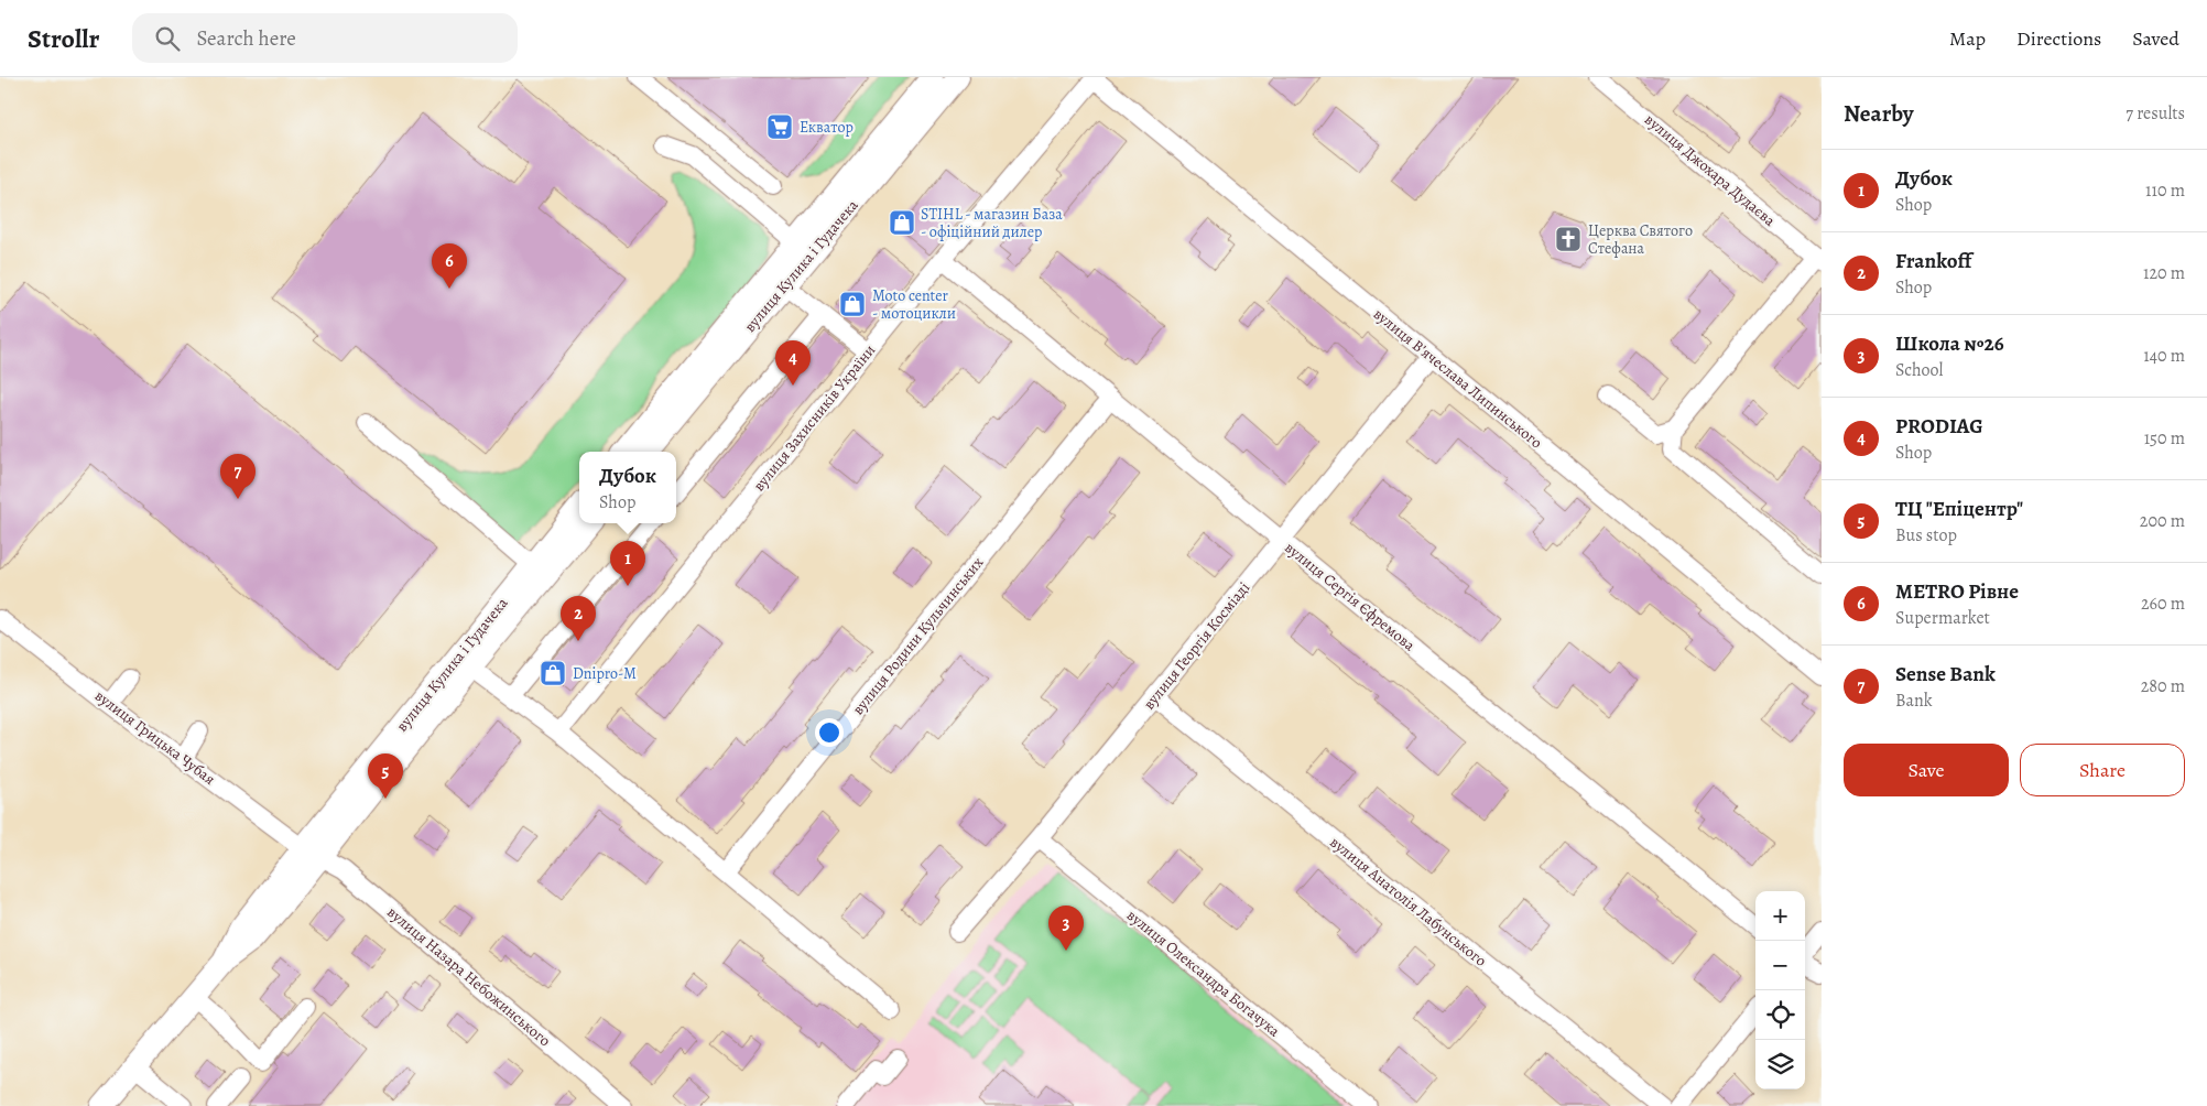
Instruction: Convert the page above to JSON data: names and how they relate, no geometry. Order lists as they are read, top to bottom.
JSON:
{
  "streets": {
    "main road": ["вулиця Кулика і Гудачека"],
    "street": [
      "вулиця Джохара Дудаєва",
      "вулиця Вʼячеслава Липинського",
      "вулиця Захисників України",
      "вулиця Сергія Єфремова",
      "вулиця Родини Кульчинських",
      "вулиця Георгія Косміаді",
      "вулиця Грицька Чубая",
      "вулиця Анатолія Лабунського",
      "вулиця Олександра Богачука",
      "вулиця Назара Небожинського"
    ]
  },
  "crossings": [
    ["вулиця Кулика і Гудачека", "вулиця Грицька Чубая"],
    ["вулиця Кулика і Гудачека", "вулиця Назара Небожинського"],
    ["вулиця Вʼячеслава Липинського", "вулиця Захисників України"],
    ["вулиця Вʼячеслава Липинського", "вулиця Георгія Косміаді"],
    ["вулиця Захисників України", "вулиця Сергія Єфремова"],
    ["вулиця Сергія Єфремова", "вулиця Родини Кульчинських"],
    ["вулиця Сергія Єфремова", "вулиця Георгія Косміаді"],
    ["вулиця Георгія Косміаді", "вулиця Анатолія Лабунського"],
    ["вулиця Георгія Косміаді", "вулиця Олександра Богачука"],
    ["вулиця Грицька Чубая", "вулиця Назара Небожинського"]
  ],
  "places": {
    "supermarket": ["Екватор"],
    "shop": ["STIHL - магазин База - офіційний дилер", "Moto center - мотоцикли", "Dnipro-M"],
    "church": ["Церква Святого Стефана"]
  },
  "page": {
    "header": "Strollr",
    "search": "Search here",
    "nav": ["Map", "Directions", "Saved"],
    "heading": ["Nearby", "7 results"],
    "list": [
      {
        "mark": "1",
        "name": "Дубок",
        "note": "Shop",
        "value": "110 m"
      },
      {
        "mark": "2",
        "name": "Frankoff",
        "note": "Shop",
        "value": "120 m"
      },
      {
        "mark": "3",
        "name": "Школа №26",
        "note": "School",
        "value": "140 m"
      },
      {
        "mark": "4",
        "name": "PRODIAG",
        "note": "Shop",
        "value": "150 m"
      },
      {
        "mark": "5",
        "name": "ТЦ \"Епіцентр\"",
        "note": "Bus stop",
        "value": "200 m"
      },
      {
        "mark": "6",
        "name": "METRO Рівне",
        "note": "Supermarket",
        "value": "260 m"
      },
      {
        "mark": "7",
        "name": "Sense Bank",
        "note": "Bank",
        "value": "280 m"
      }
    ],
    "pins": [
      "6",
      "4",
      "7",
      "1",
      "2",
      "5",
      "3"
    ],
    "popup": ["Дубок", "Shop"],
    "buttons": ["Save", "Share"],
    "map_buttons": ["+", "−"]
  }
}
